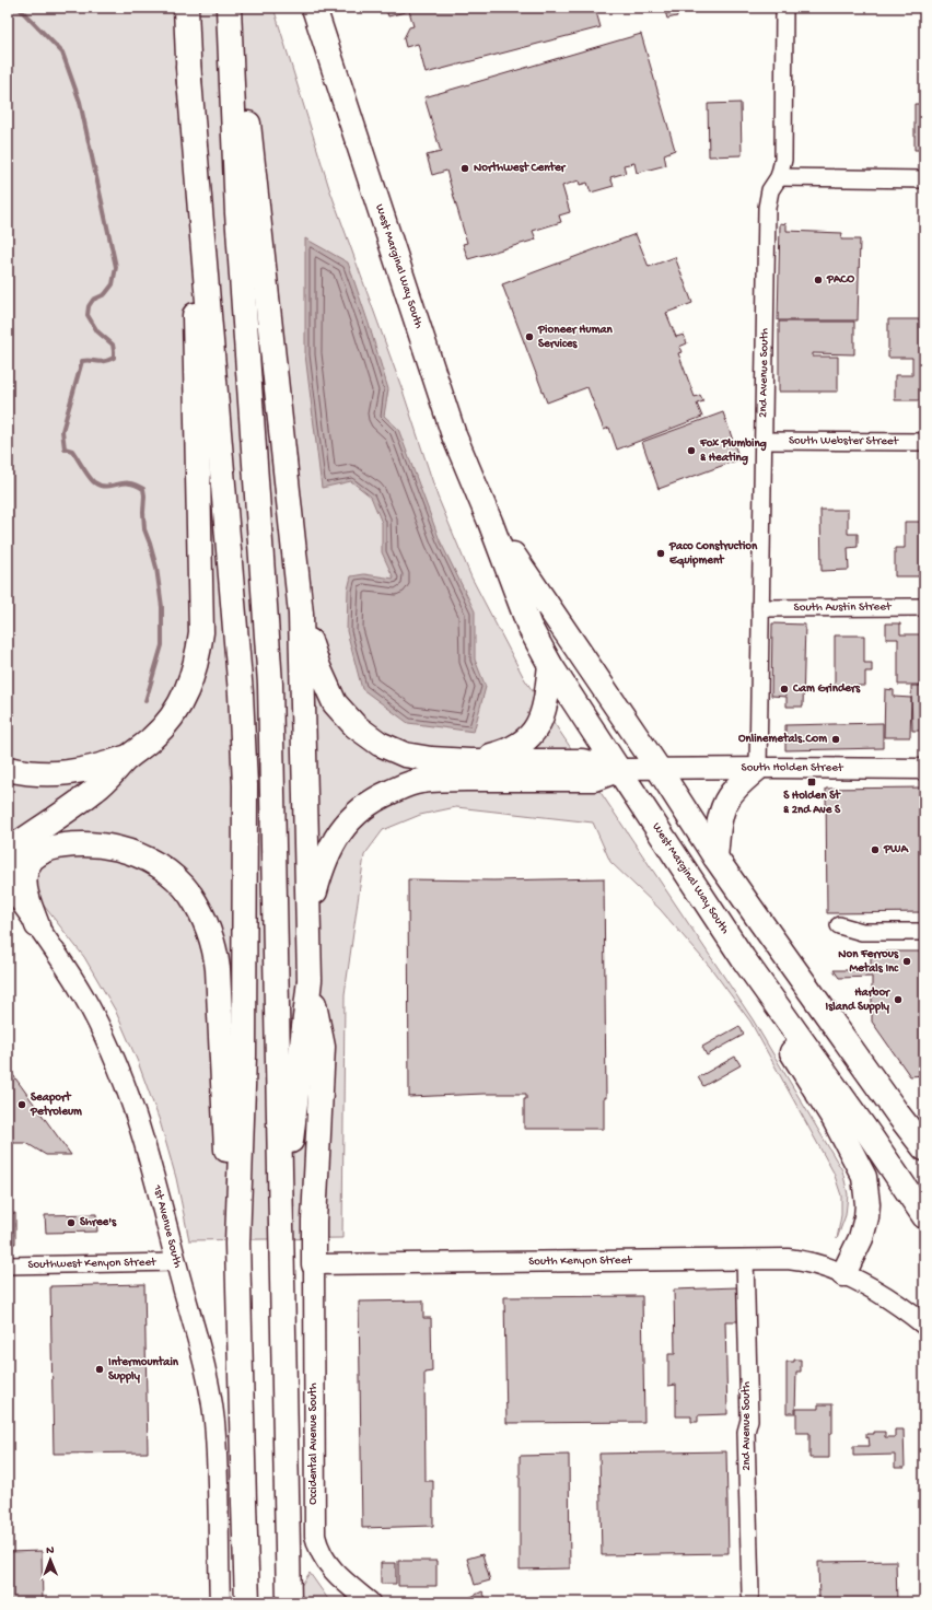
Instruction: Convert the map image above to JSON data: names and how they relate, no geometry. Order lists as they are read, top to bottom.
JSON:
{
  "streets": {
    "highway": ["West Marginal Way South"],
    "street": [
      "2nd Avenue South",
      "South Webster Street",
      "South Austin Street",
      "South Holden Street",
      "1st Avenue South",
      "South Kenyon Street",
      "Southwest Kenyon Street",
      "Occidental Avenue South"
    ]
  },
  "crossings": [
    ["West Marginal Way South", "South Holden Street"],
    ["2nd Avenue South", "South Webster Street"],
    ["2nd Avenue South", "South Austin Street"],
    ["2nd Avenue South", "South Holden Street"],
    ["2nd Avenue South", "South Kenyon Street"],
    ["1st Avenue South", "Southwest Kenyon Street"],
    ["South Kenyon Street", "Occidental Avenue South"]
  ],
  "places": {
    "other": [
      "Northwest Center",
      "PACO",
      "Pioneer Human Services",
      "Fox Plumbing & Heating",
      "Paco Construction Equipment",
      "Cam Grinders",
      "Onlinemetals.Com",
      "PWA",
      "Non Ferrous Metals Inc",
      "Harbor Island Supply",
      "Seaport Petroleum",
      "Shree's",
      "Intermountain Supply"
    ],
    "transit": ["S Holden St & 2nd Ave S"]
  },
  "north": "top"
}
